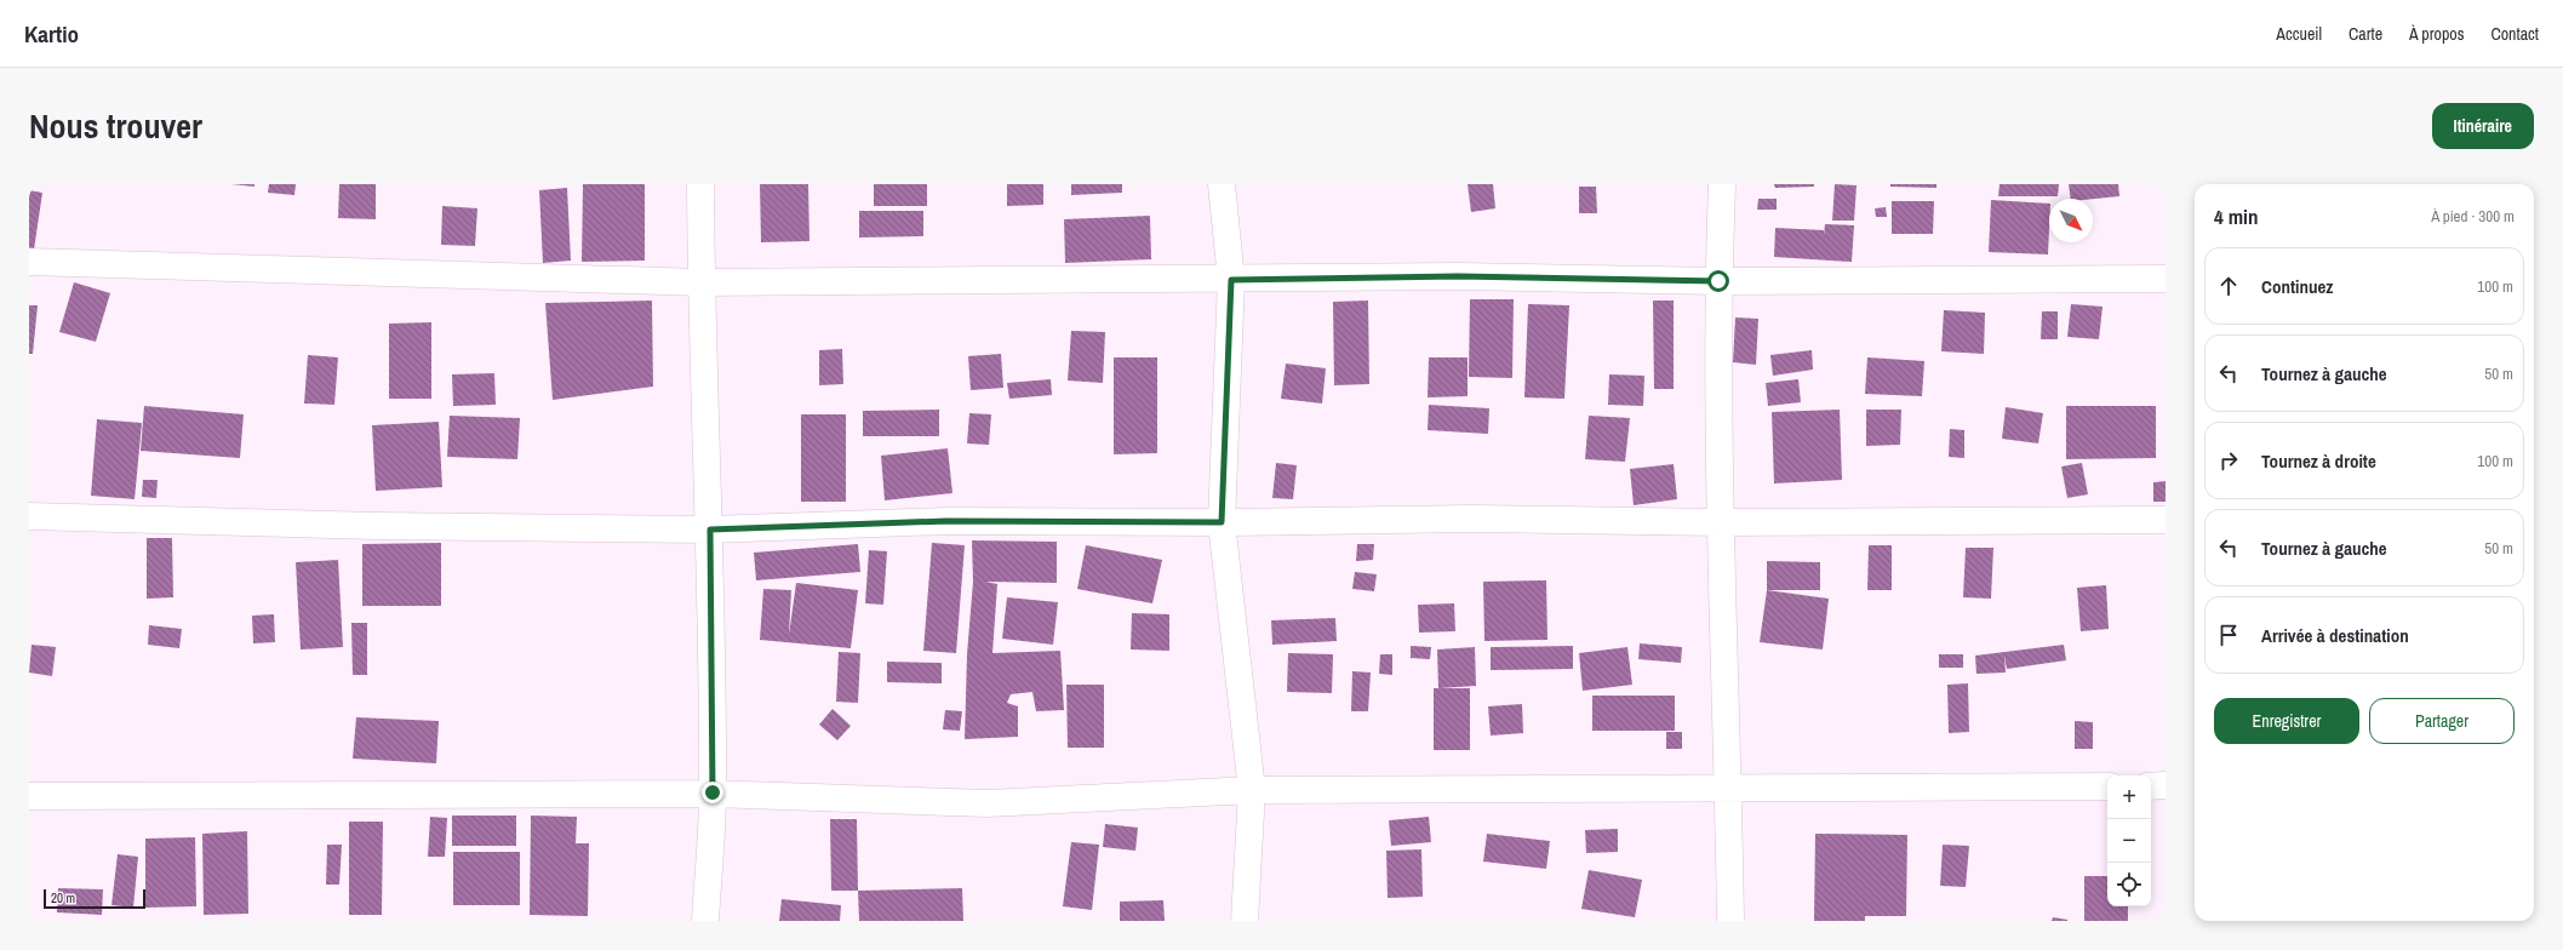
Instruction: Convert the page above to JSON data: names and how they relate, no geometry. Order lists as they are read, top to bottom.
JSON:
{
  "scale_bar": "20 m",
  "north": "bottom right",
  "page": {
    "header": "Kartio",
    "nav": [
      "Accueil",
      "Carte",
      "À propos",
      "Contact"
    ],
    "title": "Nous trouver",
    "buttons": [
      "Itinéraire",
      ["Enregistrer", "Partager"]
    ],
    "heading": ["4 min", "À pied · 300 m"],
    "list": [
      ["Continuez", "100 m"],
      ["Tournez à gauche", "50 m"],
      ["Tournez à droite", "100 m"],
      ["Tournez à gauche", "50 m"],
      "Arrivée à destination"
    ],
    "map_buttons": ["+", "−"],
    "scale": "20 m"
  }
}
